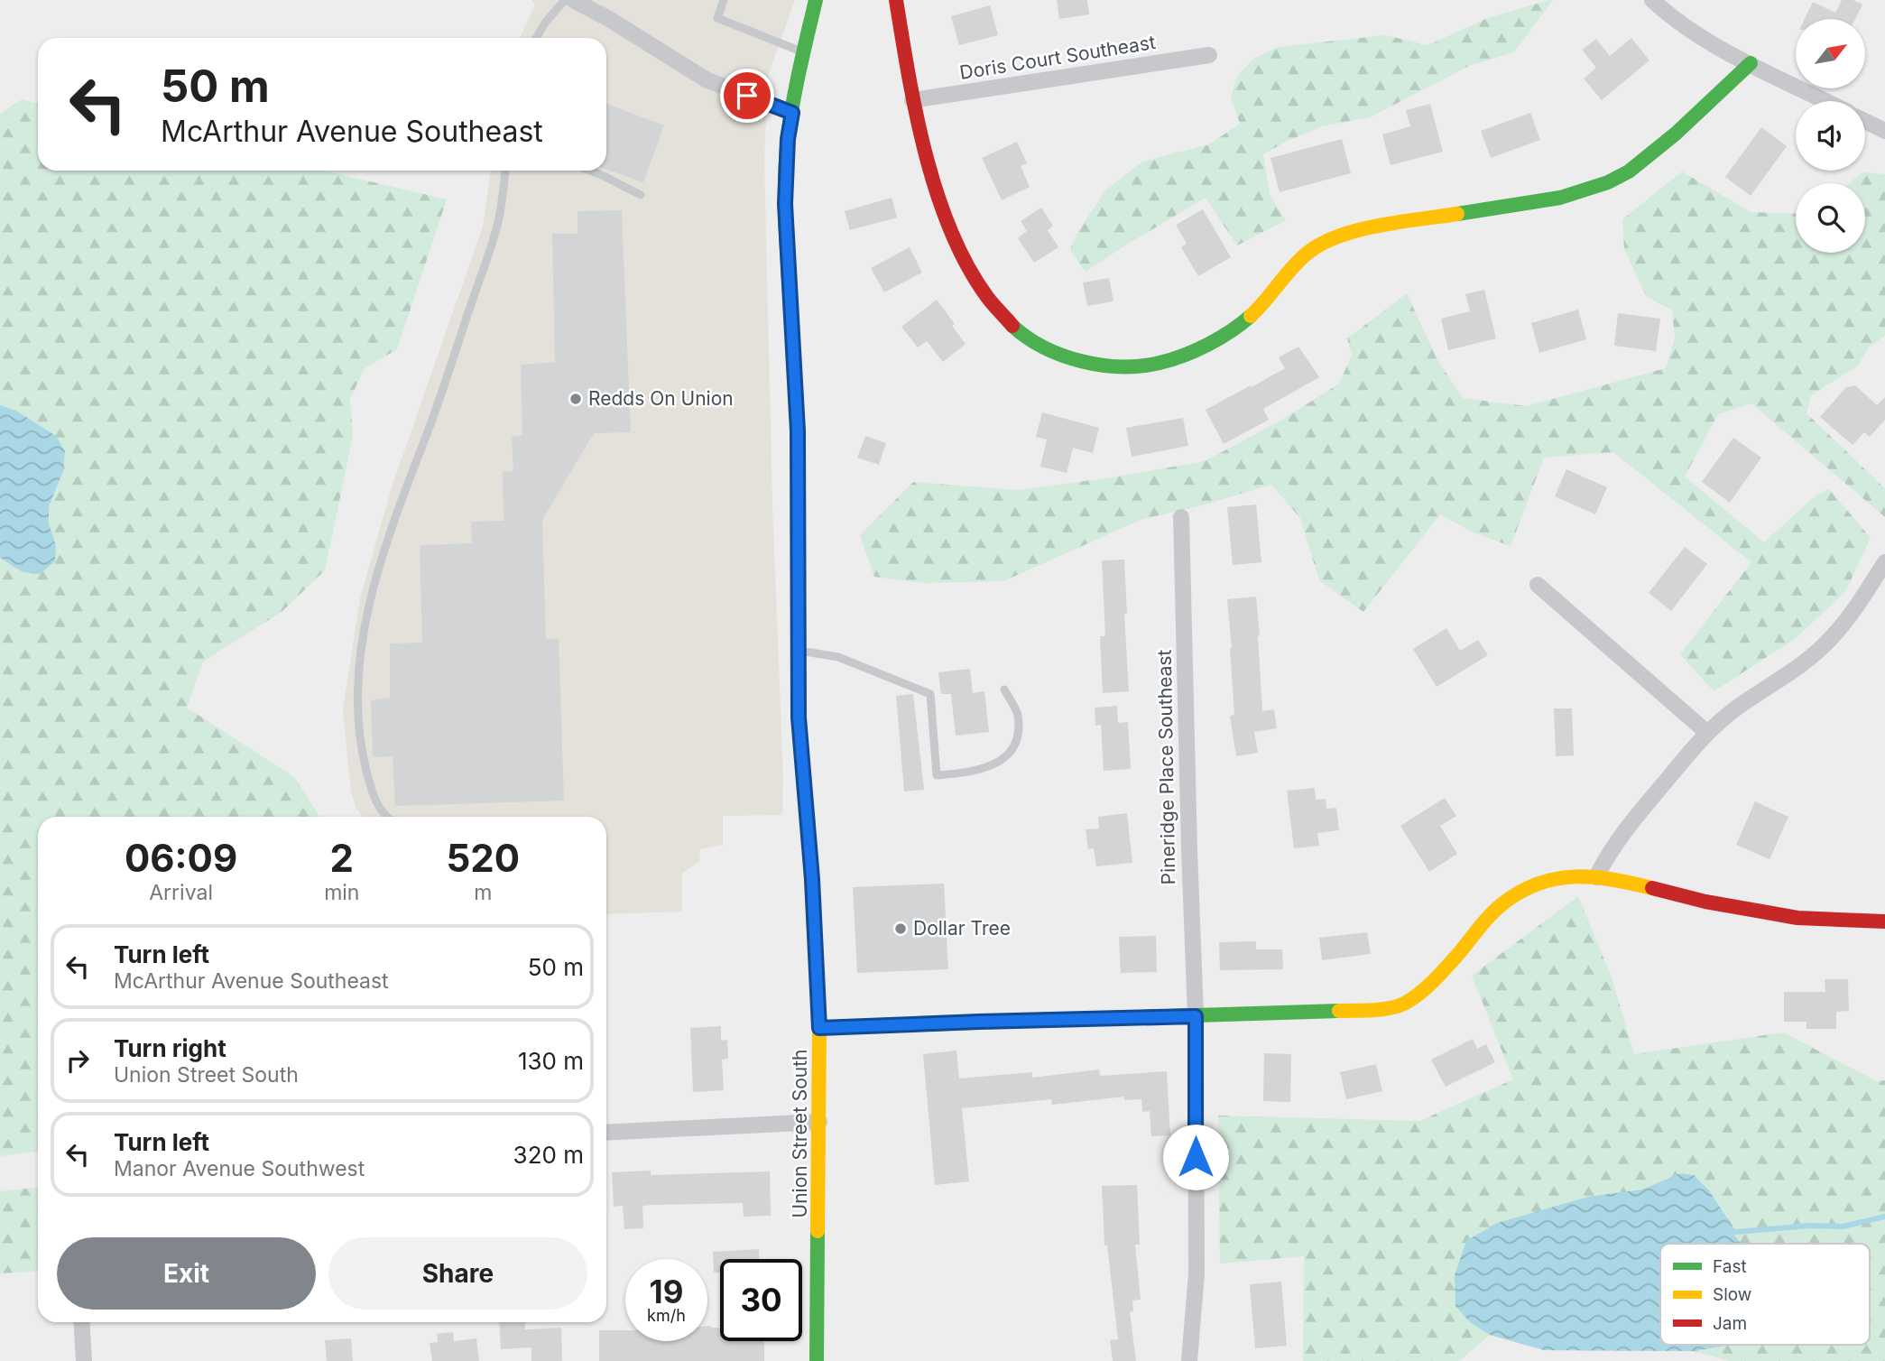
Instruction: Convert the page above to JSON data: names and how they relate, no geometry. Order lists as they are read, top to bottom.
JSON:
{
  "streets": {
    "street": ["Doris Court Southeast", "Pineridge Place Southeast", "Union Street South"]
  },
  "places": ["Redds On Union", "Dollar Tree"],
  "legend": ["Fast", "Slow", "Jam"],
  "north": "top right",
  "page": {
    "turn": ["50 m", "McArthur Avenue Southeast"],
    "eta": [
      "06:09",
      "Arrival",
      "2",
      "min",
      "520",
      "m"
    ],
    "list": [
      {
        "name": "Turn left",
        "note": "McArthur Avenue Southeast",
        "value": "50 m"
      },
      {
        "name": "Turn right",
        "note": "Union Street South",
        "value": "130 m"
      },
      {
        "name": "Turn left",
        "note": "Manor Avenue Southwest",
        "value": "320 m"
      }
    ],
    "buttons": ["Exit", "Share"],
    "speed": "19 km/h",
    "limit": "30"
  }
}
